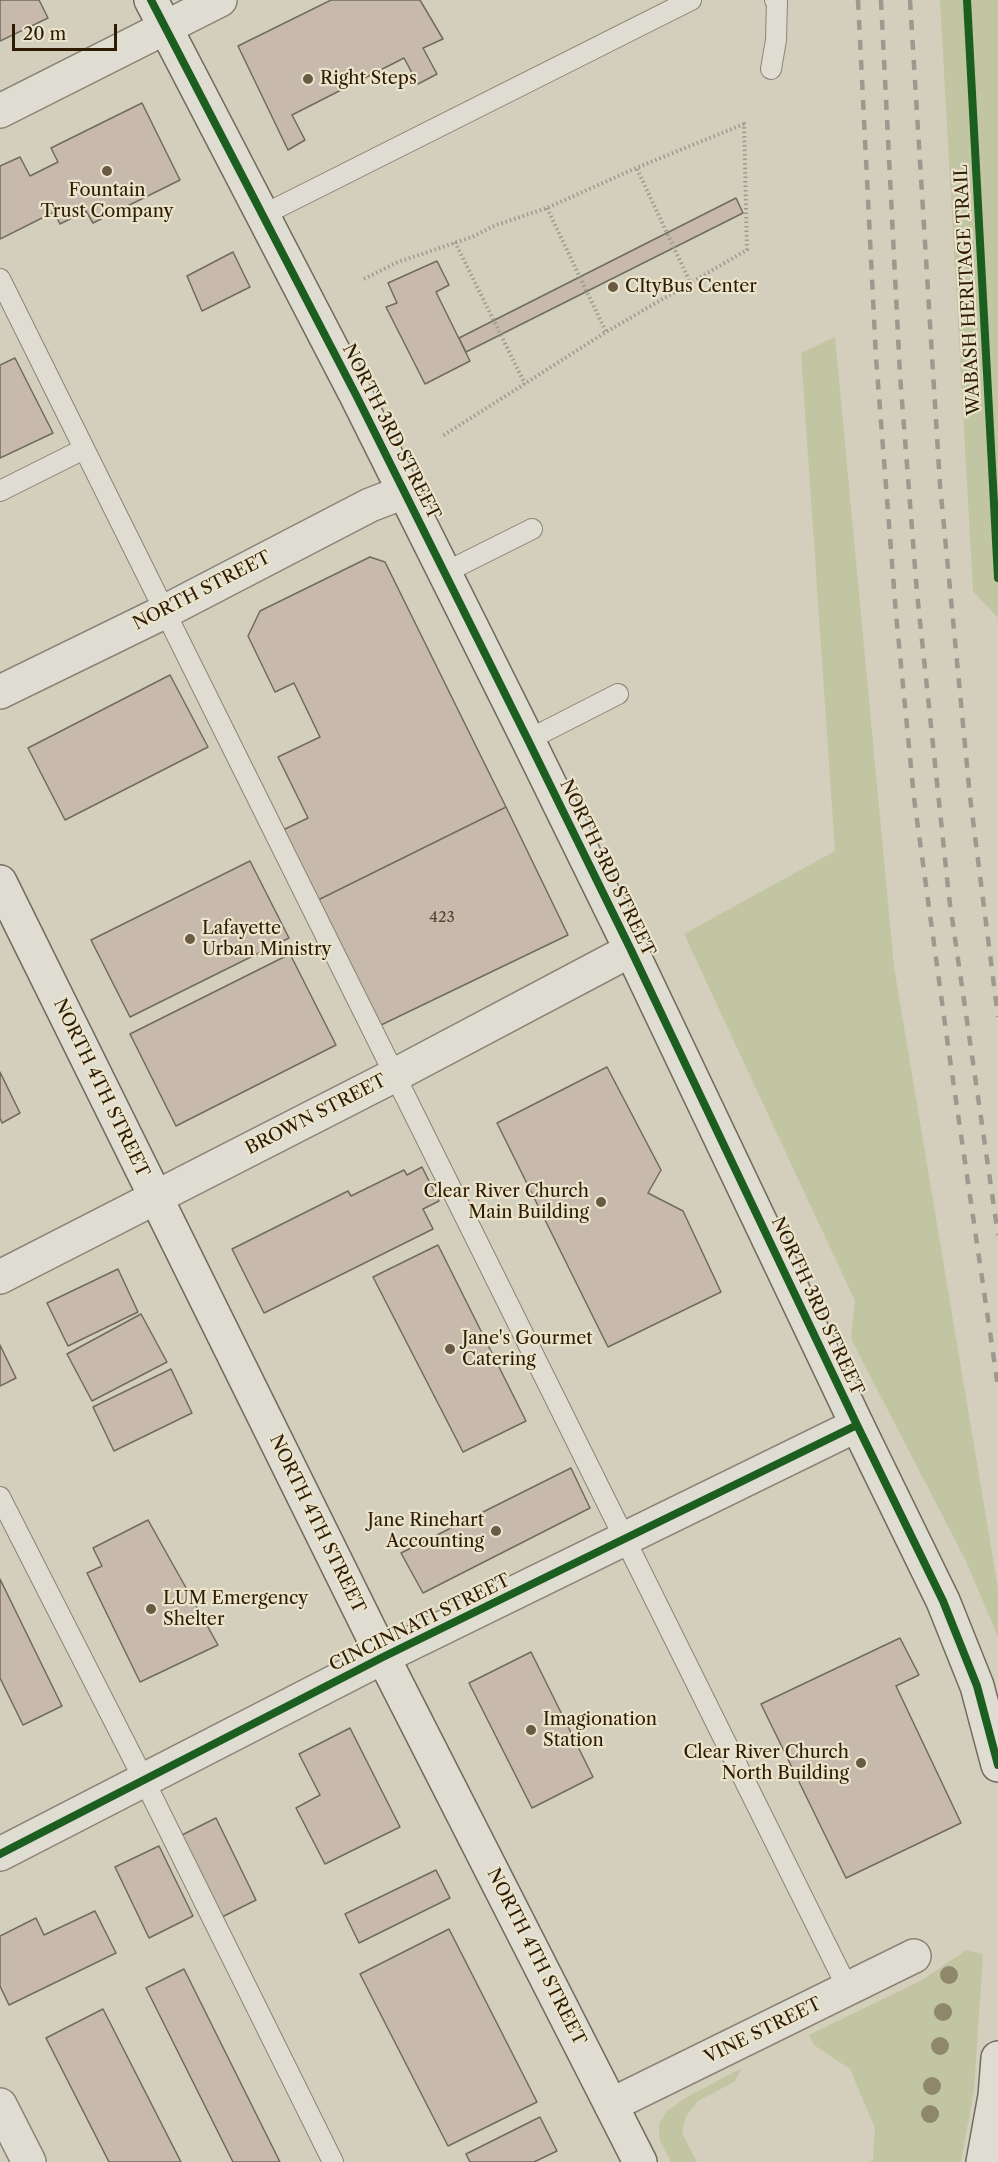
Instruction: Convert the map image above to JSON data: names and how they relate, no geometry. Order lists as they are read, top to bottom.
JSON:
{
  "streets": {
    "street": [
      "NORTH 3RD STREET",
      "NORTH STREET",
      "NORTH 4TH STREET",
      "BROWN STREET",
      "CINCINNATI STREET",
      "VINE STREET"
    ],
    "cycle path": ["WABASH HERITAGE TRAIL"]
  },
  "crossings": [
    ["NORTH 3RD STREET", "NORTH STREET"],
    ["NORTH 3RD STREET", "BROWN STREET"],
    ["NORTH 3RD STREET", "CINCINNATI STREET"],
    ["NORTH 4TH STREET", "BROWN STREET"],
    ["NORTH 4TH STREET", "CINCINNATI STREET"],
    ["NORTH 4TH STREET", "VINE STREET"]
  ],
  "places": [
    "Right Steps",
    "Fountain Trust Company",
    "CItyBus Center",
    "Lafayette Urban Ministry",
    "Clear River Church Main Building",
    "Jane's Gourmet Catering",
    "Jane Rinehart Accounting",
    "LUM Emergency Shelter",
    "Imagionation Station",
    "Clear River Church North Building"
  ],
  "house_numbers": ["423"],
  "scale_bar": "20 m"
}
